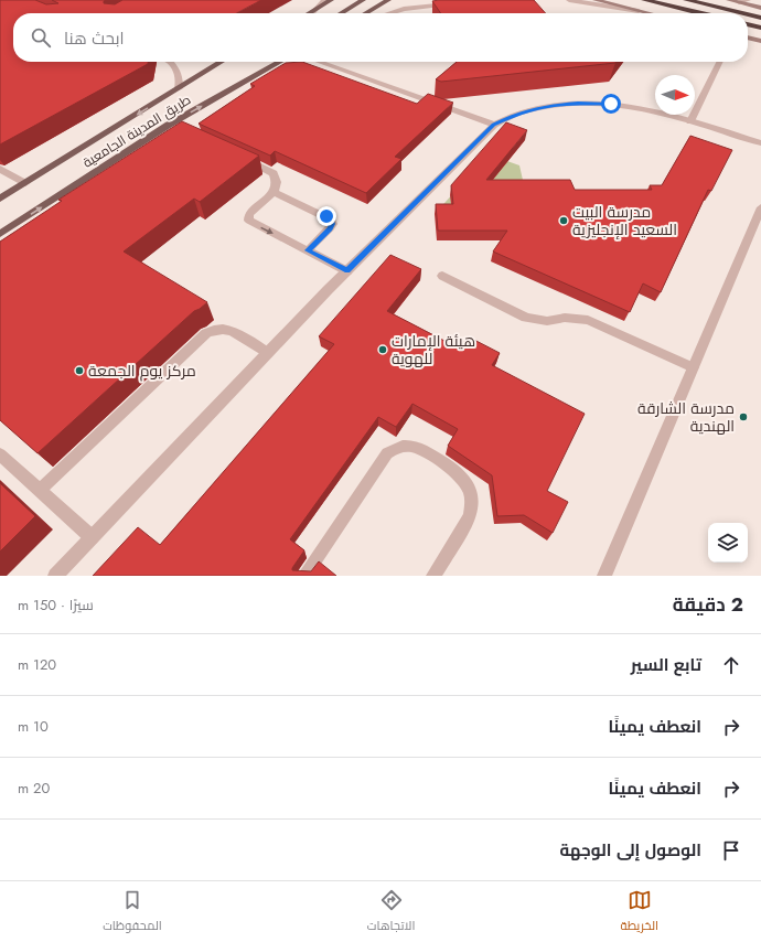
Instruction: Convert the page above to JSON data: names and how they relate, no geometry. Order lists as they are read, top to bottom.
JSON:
{
  "streets": {
    "main road": ["طريق المدينة الجامعية"]
  },
  "places": [
    "مدرسة البيت السعيد الإنجليزية",
    "هيئة الإمارات للهوية",
    "مركز يوم الجمعة",
    "مدرسة الشارقة الهندية"
  ],
  "north": "right",
  "page": {
    "search": "ابحث هنا",
    "heading": ["2 دقيقة", "سيرًا · 150 m"],
    "list": [
      ["تابع السير", "120 m"],
      ["انعطف يمينًا", "10 m"],
      ["انعطف يمينًا", "20 m"],
      "الوصول إلى الوجهة"
    ],
    "nav": ["الخريطة", "الاتجاهات", "المحفوظات"]
  }
}
